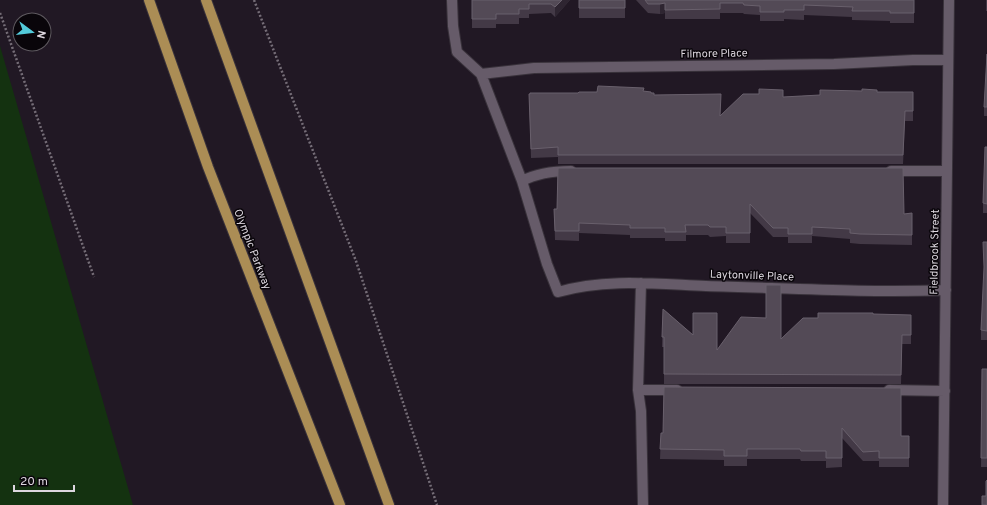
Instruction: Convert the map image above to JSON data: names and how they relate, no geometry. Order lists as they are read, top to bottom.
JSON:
{
  "streets": {
    "main road": ["Olympic Parkway"],
    "street": ["Filmore Place", "Fieldbrook Street", "Laytonville Place"]
  },
  "crossings": [
    ["Filmore Place", "Fieldbrook Street"],
    ["Fieldbrook Street", "Laytonville Place"]
  ],
  "scale_bar": "20 m",
  "north": "right"
}
